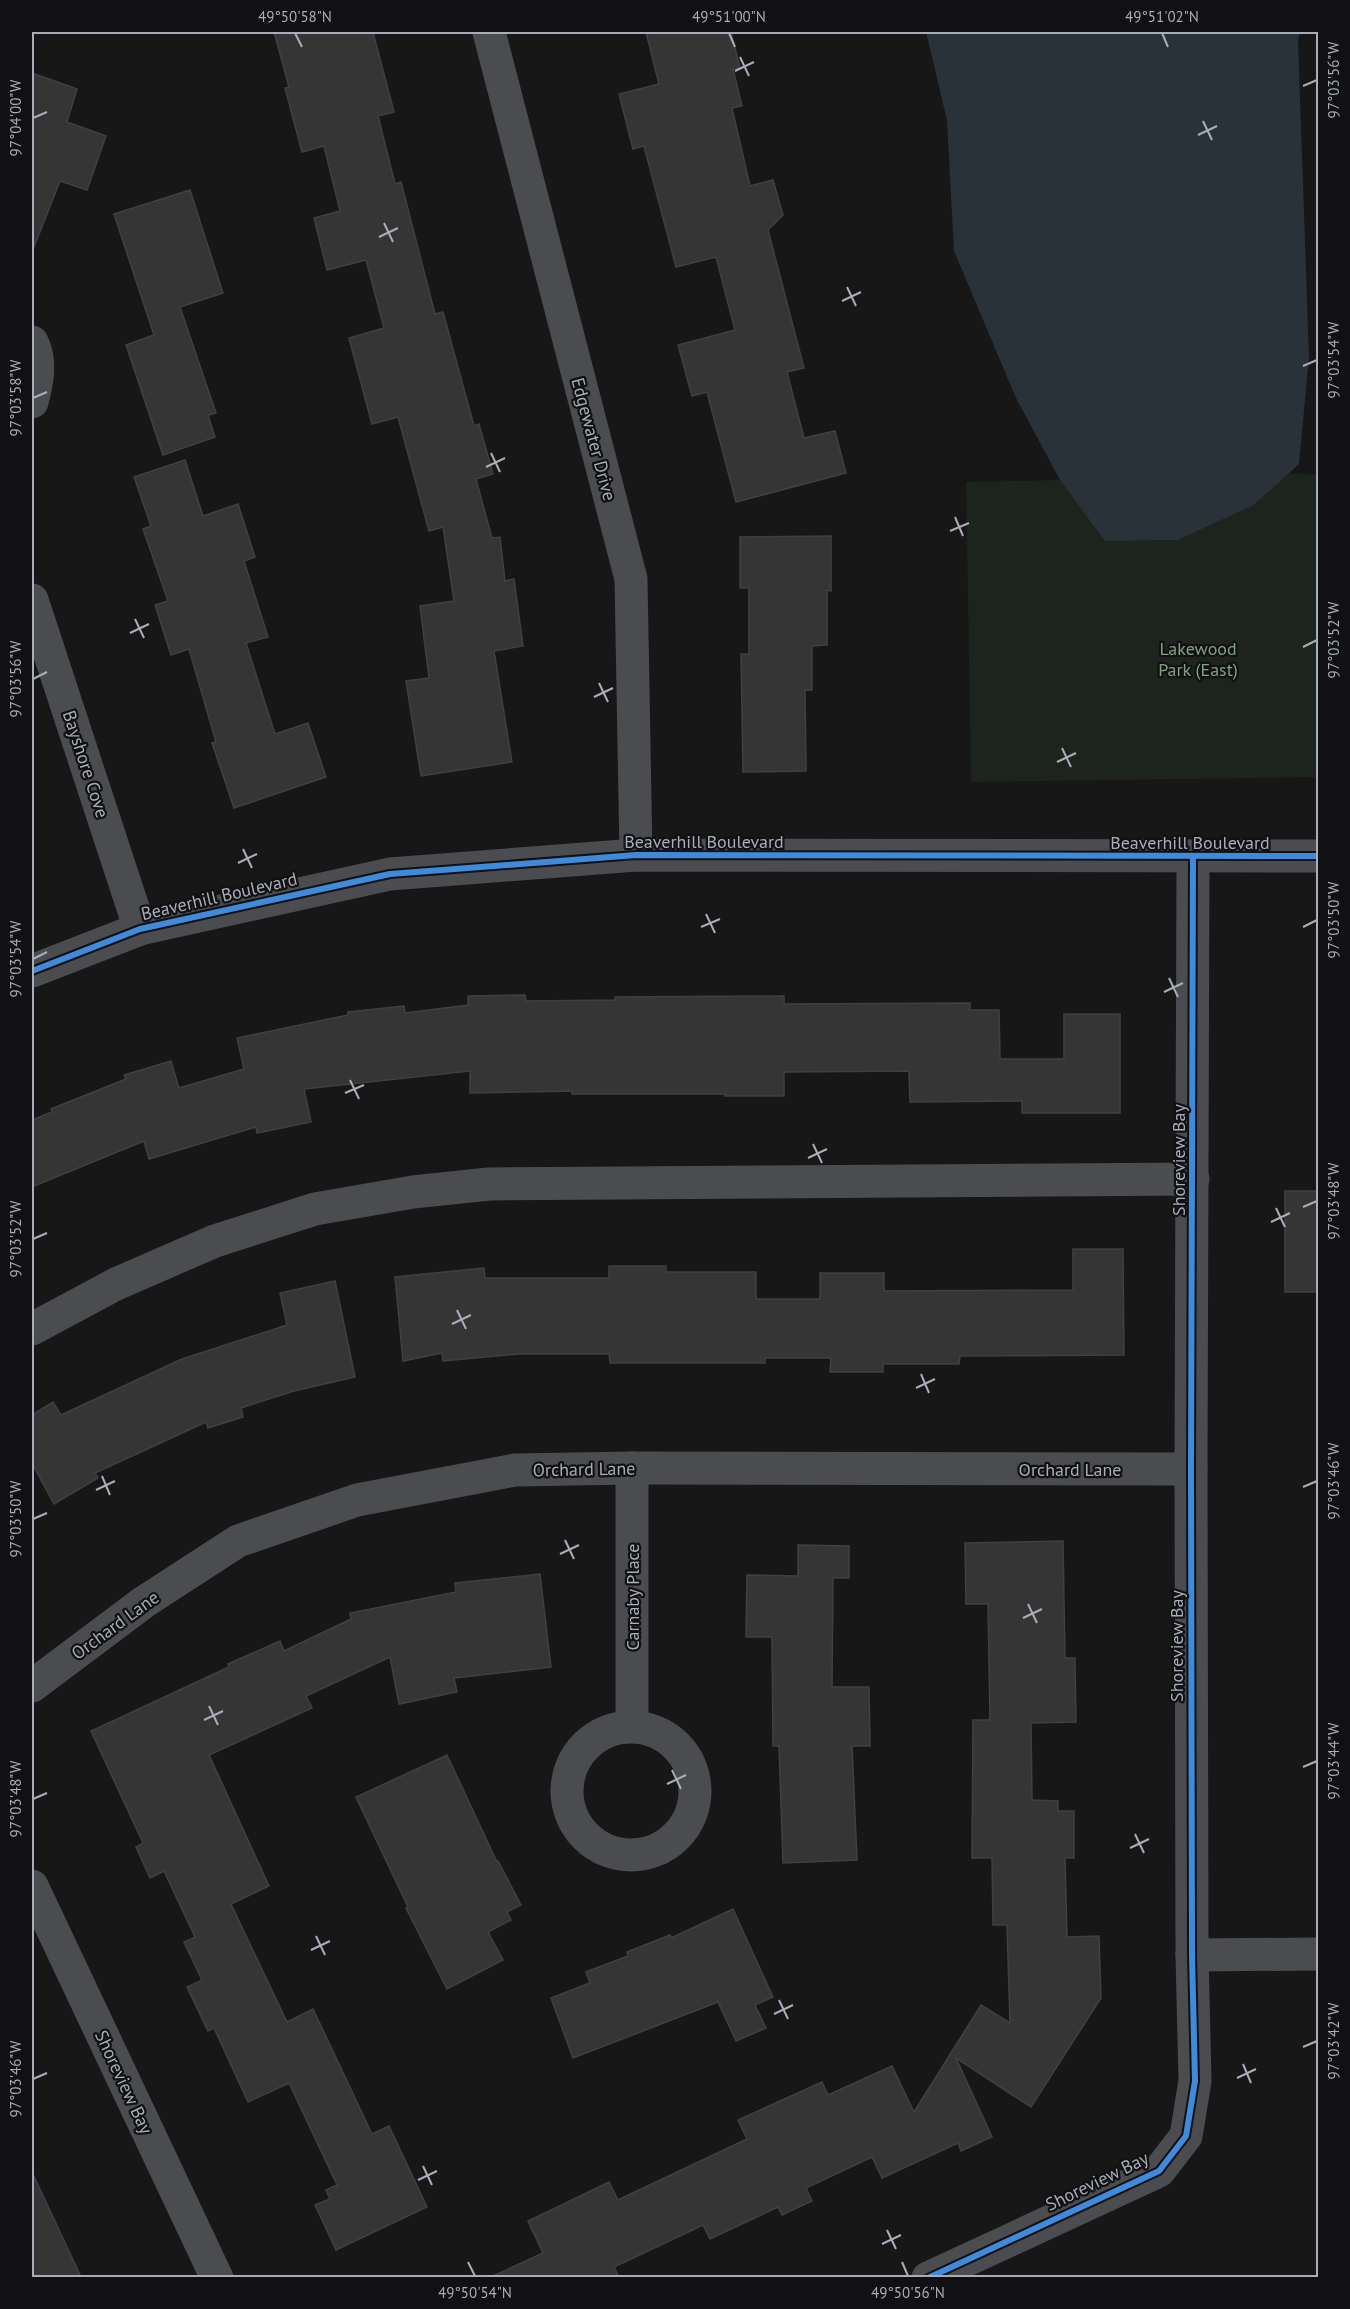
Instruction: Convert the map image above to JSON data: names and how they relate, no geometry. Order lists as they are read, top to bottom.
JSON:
{
  "streets": {
    "street": [
      "Edgewater Drive",
      "Bayshore Cove",
      "Beaverhill Boulevard",
      "Shoreview Bay",
      "Orchard Lane",
      "Carnaby Place"
    ]
  },
  "crossings": [
    ["Edgewater Drive", "Beaverhill Boulevard"],
    ["Bayshore Cove", "Beaverhill Boulevard"],
    ["Beaverhill Boulevard", "Shoreview Bay"],
    ["Shoreview Bay", "Orchard Lane"],
    ["Orchard Lane", "Carnaby Place"]
  ],
  "parks": ["Lakewood Park (East)"],
  "coordinates": [
    "49°50'58\"N",
    "49°51'00\"N",
    "49°51'02\"N",
    "97°03'56\"W",
    "97°04'00\"W",
    "97°03'54\"W",
    "97°03'58\"W",
    "97°03'52\"W",
    "97°03'50\"W",
    "97°03'48\"W",
    "97°03'46\"W",
    "97°03'44\"W",
    "97°03'42\"W",
    "49°50'54\"N",
    "49°50'56\"N"
  ]
}
